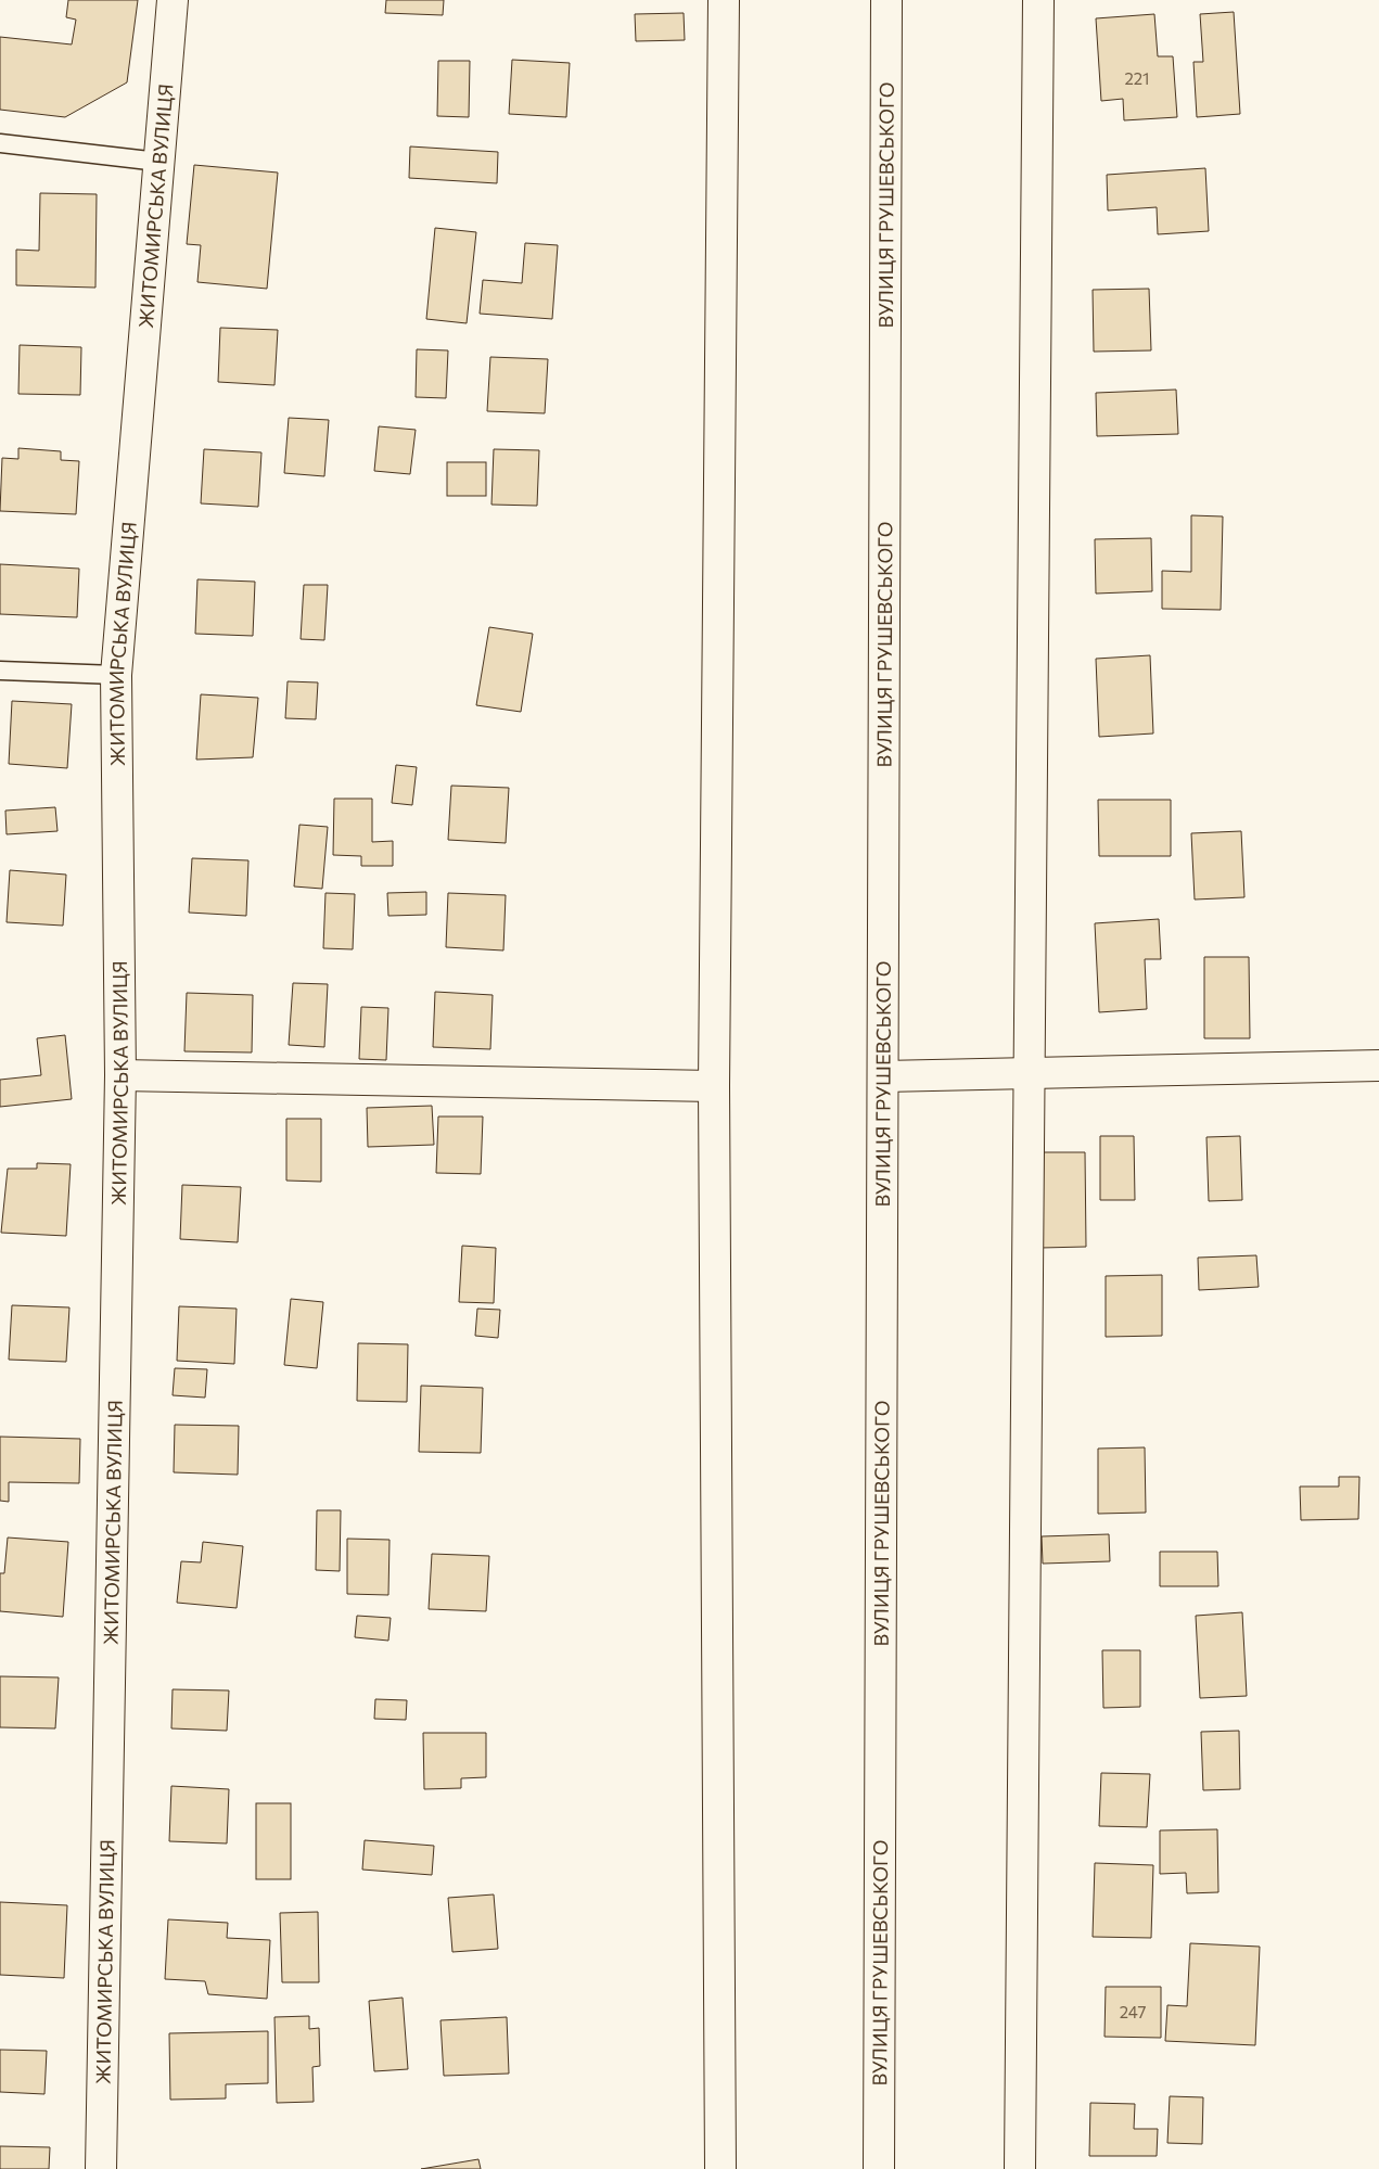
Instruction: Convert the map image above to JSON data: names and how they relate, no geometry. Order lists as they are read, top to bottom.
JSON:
{
  "streets": {
    "main road": ["ЖИТОМИРСЬКА ВУЛИЦЯ", "ВУЛИЦЯ ГРУШЕВСЬКОГО"]
  },
  "house_numbers": ["221", "247"]
}
